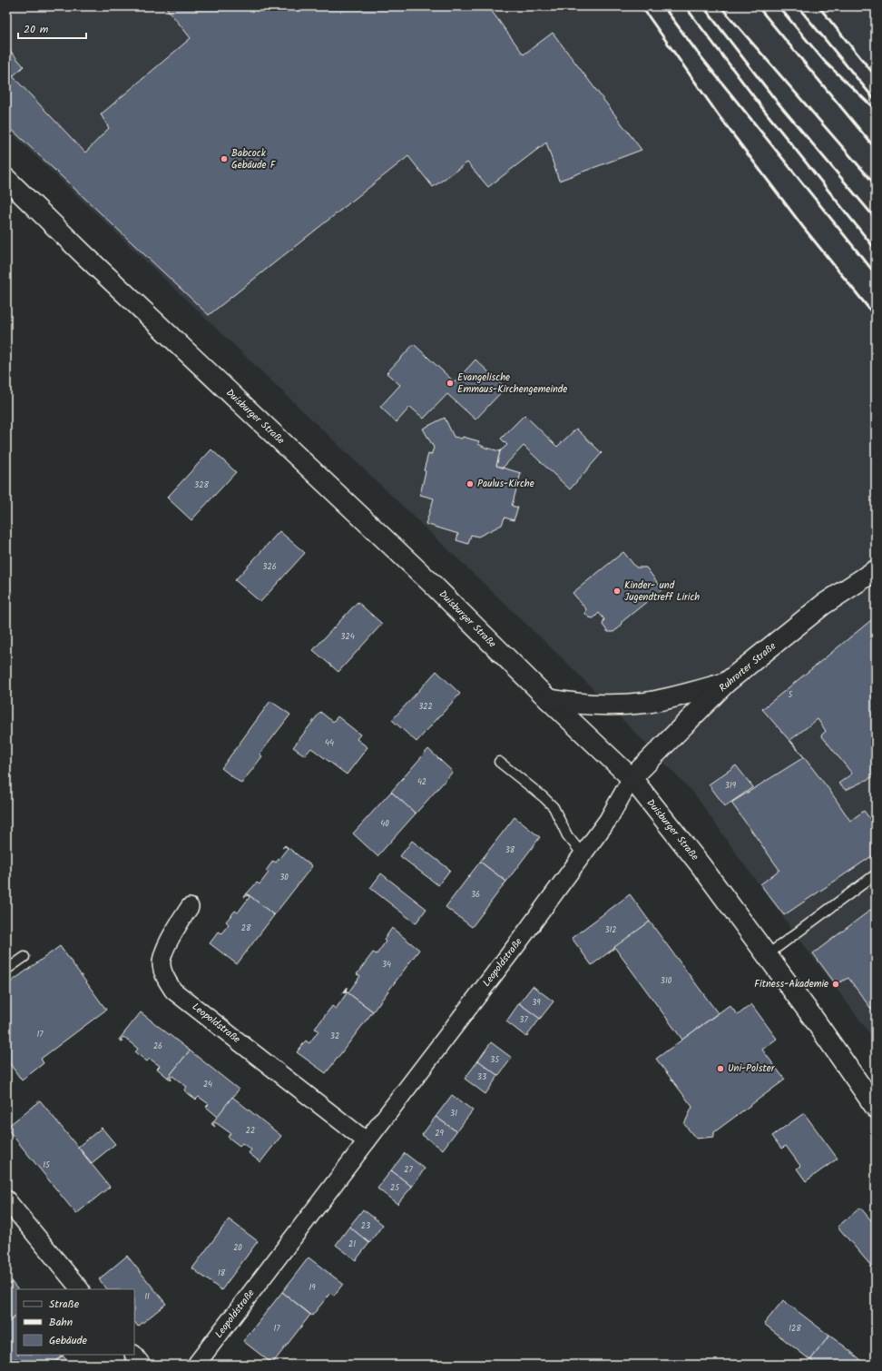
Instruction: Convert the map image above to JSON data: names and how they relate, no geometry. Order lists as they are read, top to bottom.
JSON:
{
  "streets": {
    "main road": ["Duisburger Straße", "Ruhrorter Straße"],
    "street": ["Leopoldstraße"]
  },
  "crossings": [
    ["Duisburger Straße", "Ruhrorter Straße"],
    ["Duisburger Straße", "Leopoldstraße"],
    ["Ruhrorter Straße", "Leopoldstraße"]
  ],
  "places": [
    "Babcock Gebäude F",
    "Evangelische Emmaus-Kirchengemeinde",
    "Paulus-Kirche",
    "Kinder- und Jugendtreff Lirich",
    "Fitness-Akademie",
    "Uni-Polster"
  ],
  "house_numbers": [
    "328",
    "326",
    "324",
    "5",
    "322",
    "44",
    "42",
    "319",
    "40",
    "38",
    "30",
    "36",
    "28",
    "312",
    "34",
    "310",
    "39",
    "37",
    "17",
    "32",
    "26",
    "35",
    "33",
    "24",
    "31",
    "22",
    "29",
    "15",
    "27",
    "25",
    "23",
    "21",
    "20",
    "18",
    "19",
    "11",
    "17",
    "128"
  ],
  "legend": ["Straße", "Bahn", "Gebäude"],
  "scale_bar": "20 m"
}
